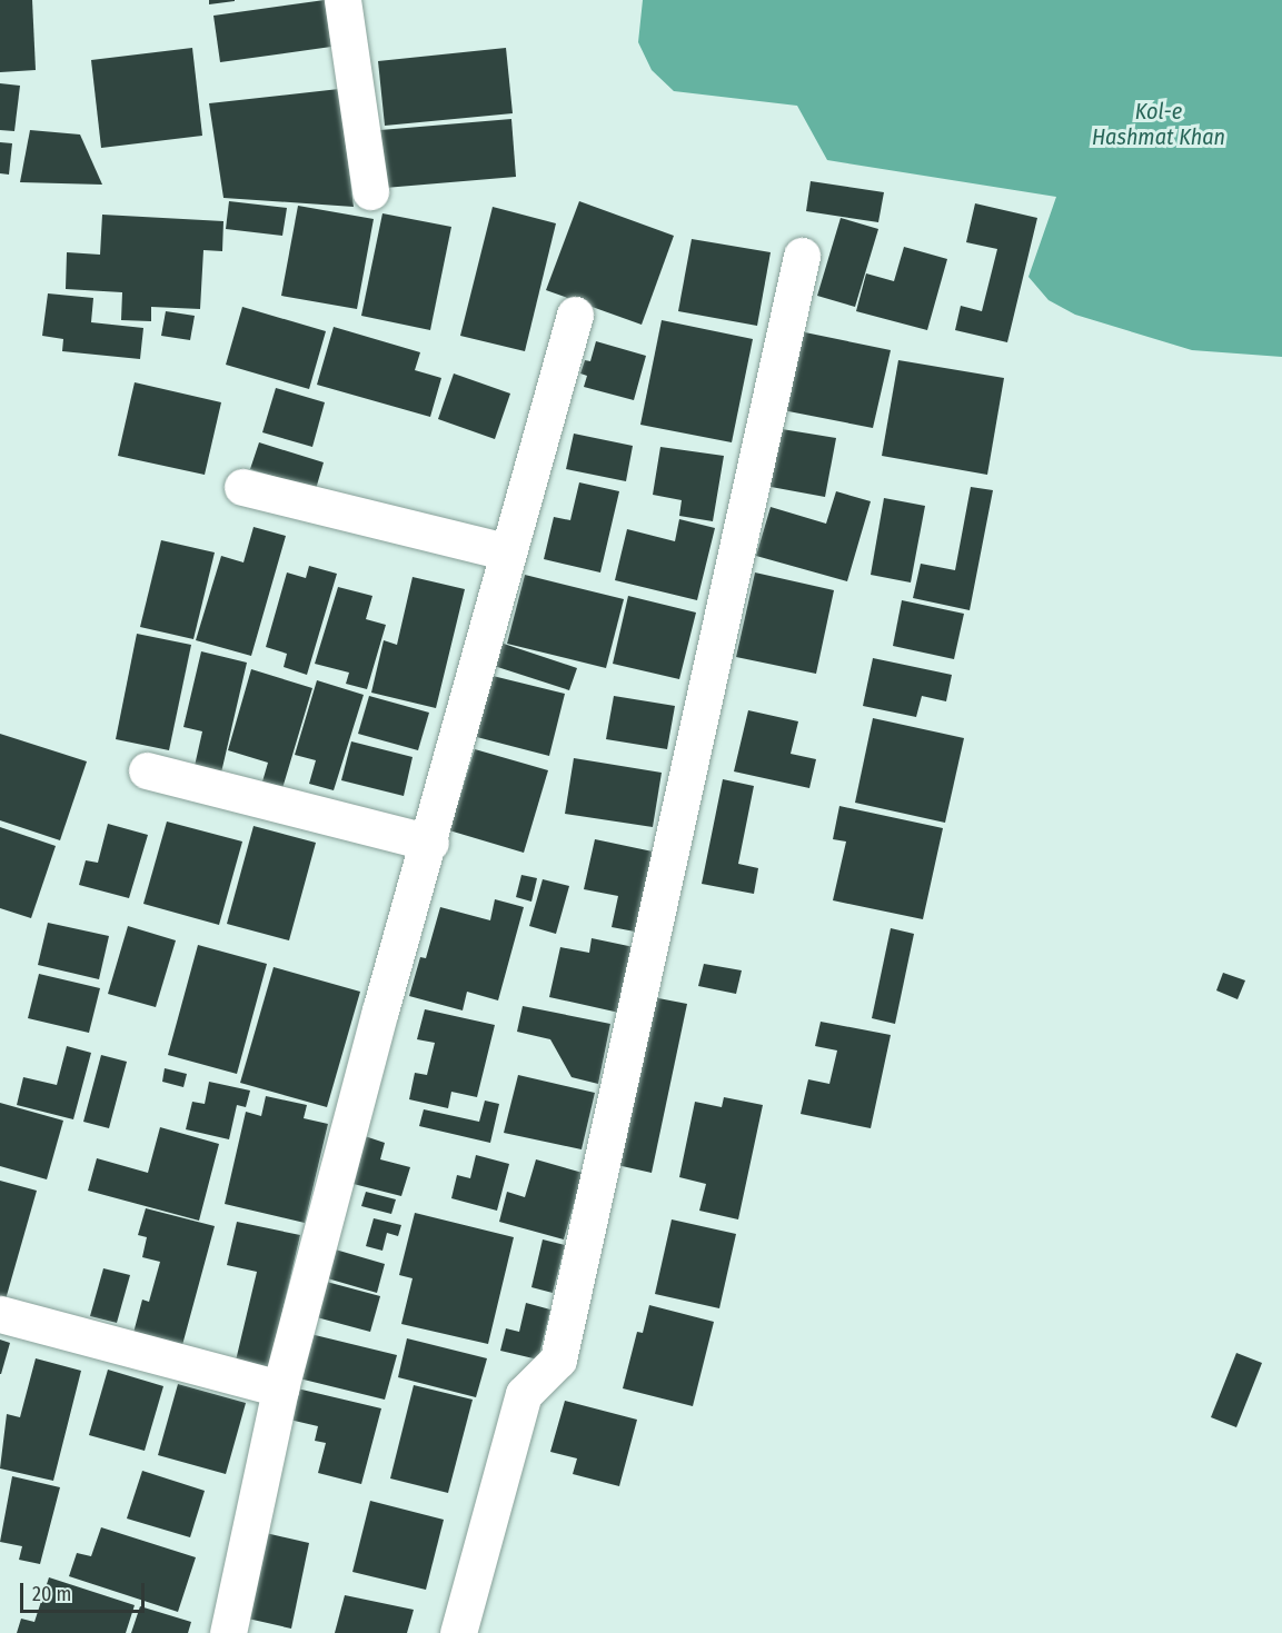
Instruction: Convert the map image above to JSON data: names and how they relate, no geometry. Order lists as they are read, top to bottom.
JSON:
{
  "water": ["Kol-e Hashmat Khan"],
  "scale_bar": "20 m"
}
